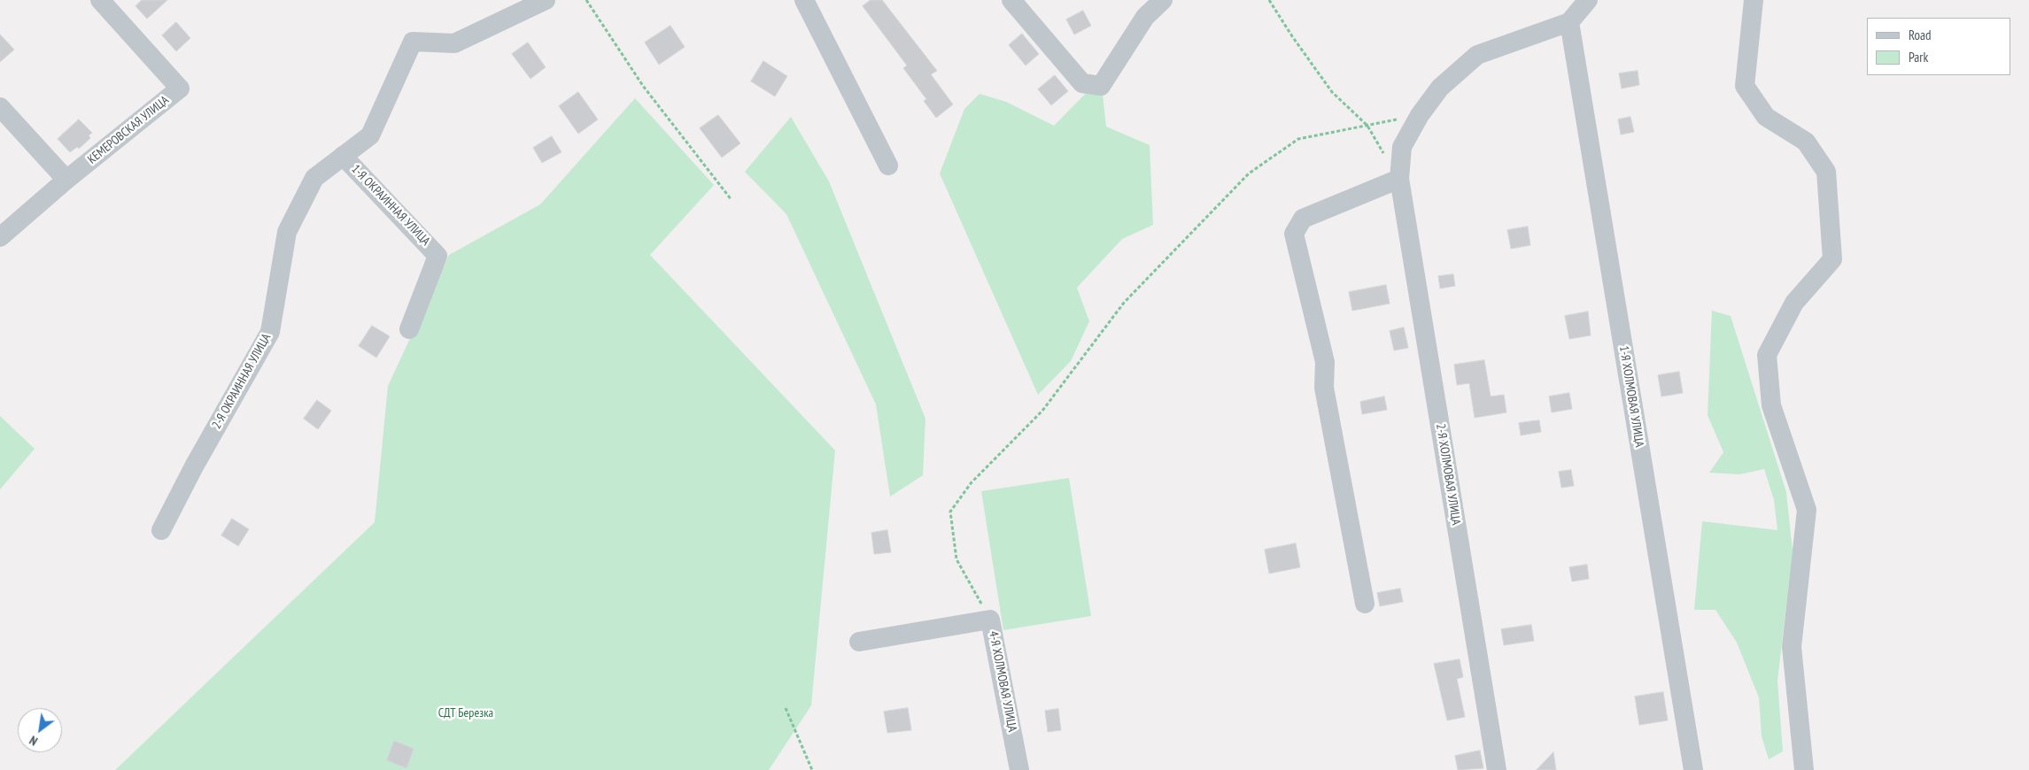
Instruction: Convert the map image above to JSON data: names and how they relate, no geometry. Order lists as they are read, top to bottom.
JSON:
{
  "streets": {
    "street": [
      "КЕМЕРОВСКАЯ УЛИЦА",
      "1-Я ОКРАИННАЯ УЛИЦА",
      "2-Я ОКРАИННАЯ УЛИЦА",
      "1-Я ХОЛМОВАЯ УЛИЦА",
      "2-Я ХОЛМОВАЯ УЛИЦА",
      "4-Я ХОЛМОВАЯ УЛИЦА"
    ]
  },
  "crossings": [
    ["1-Я ОКРАИННАЯ УЛИЦА", "2-Я ОКРАИННАЯ УЛИЦА"],
    ["1-Я ХОЛМОВАЯ УЛИЦА", "2-Я ХОЛМОВАЯ УЛИЦА"]
  ],
  "parks": ["СДТ Березка"],
  "legend": ["Road", "Park"],
  "north": "bottom left"
}
